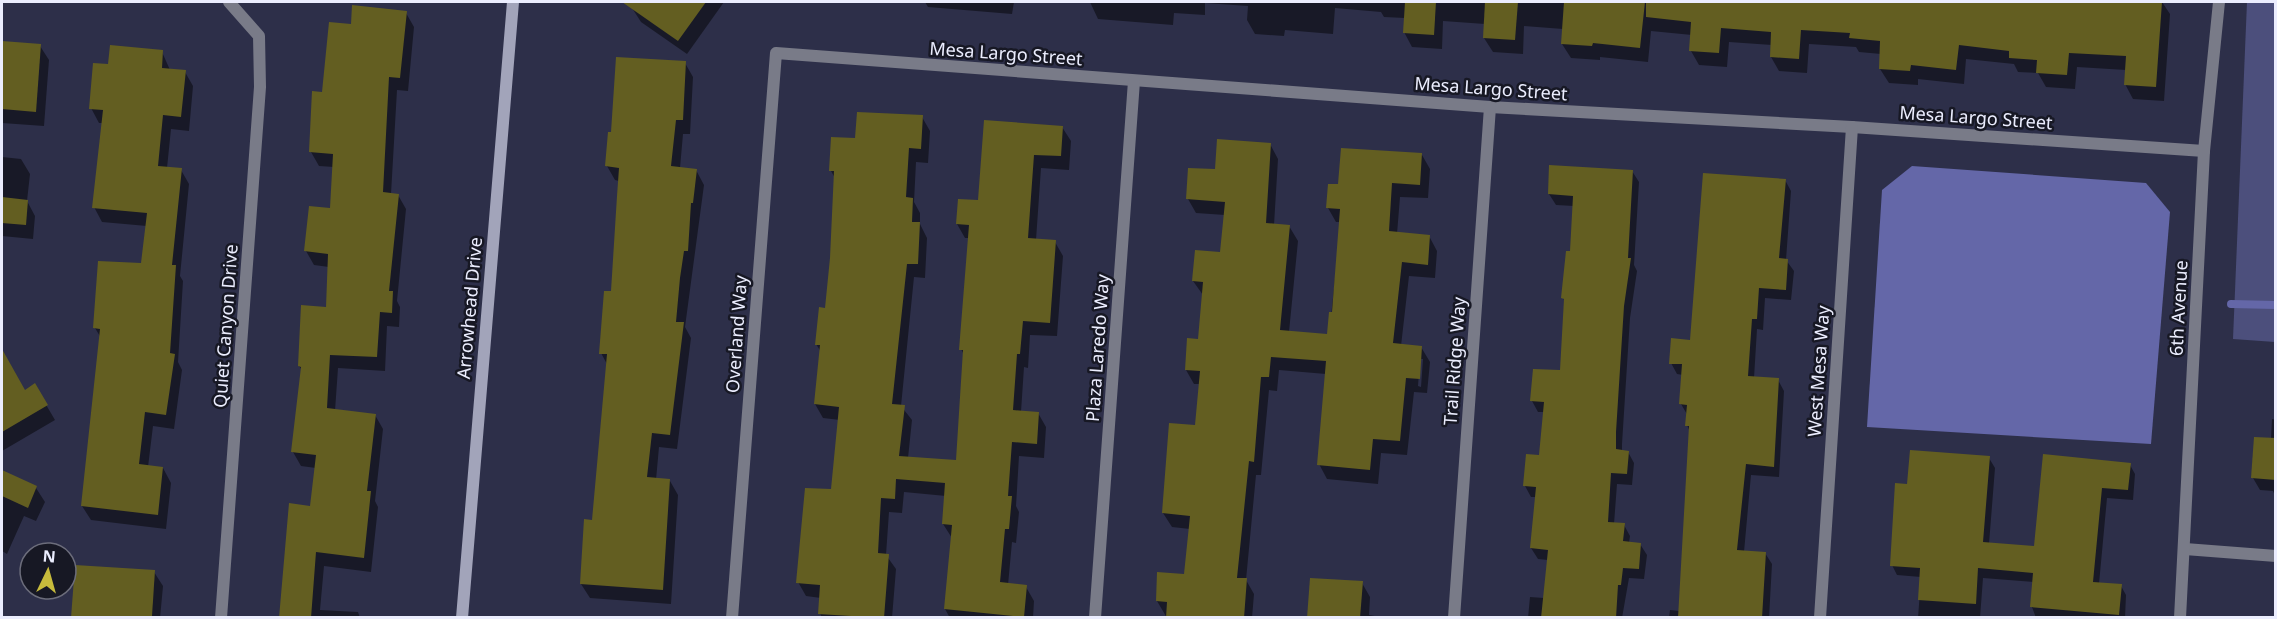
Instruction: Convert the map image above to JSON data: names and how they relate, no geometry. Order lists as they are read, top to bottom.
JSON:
{
  "streets": {
    "main road": ["Arrowhead Drive"],
    "street": [
      "Mesa Largo Street",
      "6th Avenue",
      "Quiet Canyon Drive",
      "Overland Way",
      "Plaza Laredo Way",
      "Trail Ridge Way",
      "West Mesa Way"
    ]
  },
  "crossings": [
    ["Mesa Largo Street", "6th Avenue"],
    ["Mesa Largo Street", "Overland Way"],
    ["Mesa Largo Street", "Plaza Laredo Way"],
    ["Mesa Largo Street", "Trail Ridge Way"],
    ["Mesa Largo Street", "West Mesa Way"]
  ],
  "north": "top"
}
